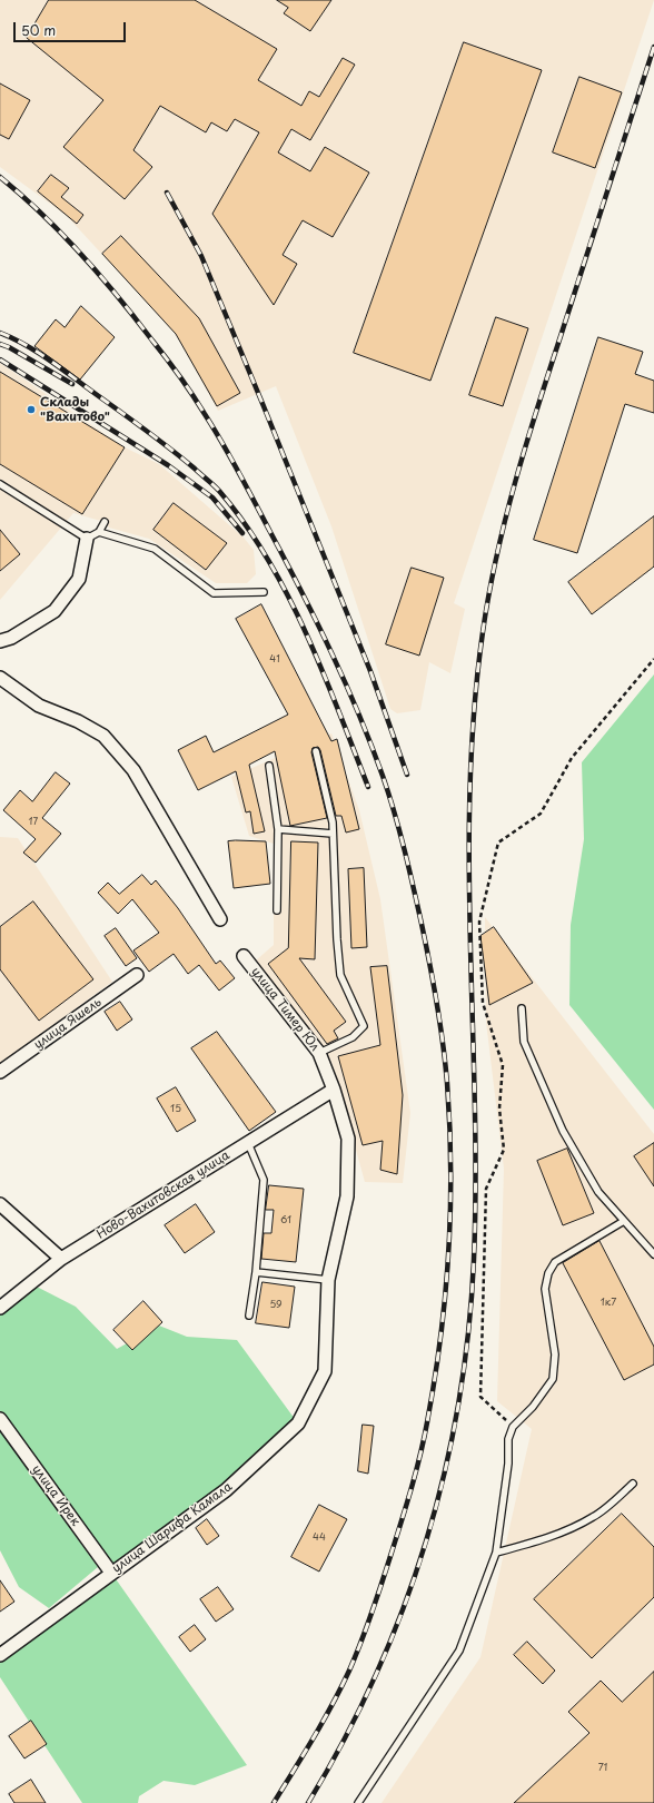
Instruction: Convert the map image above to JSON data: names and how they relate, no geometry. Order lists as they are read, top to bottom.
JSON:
{
  "streets": {
    "street": [
      "улица Тимер Юл",
      "улица Яшель",
      "Ново-Вахитовская улица",
      "улица Ирек",
      "улица Шарифа Камала"
    ]
  },
  "crossings": [
    ["улица Тимер Юл", "Ново-Вахитовская улица"],
    ["улица Тимер Юл", "улица Шарифа Камала"],
    ["Ново-Вахитовская улица", "улица Шарифа Камала"],
    ["улица Ирек", "улица Шарифа Камала"]
  ],
  "places": ["Склады \"Вахитово\""],
  "house_numbers": [
    "41",
    "17",
    "15",
    "61",
    "1к7",
    "59",
    "44",
    "71"
  ],
  "scale_bar": "50 m"
}
